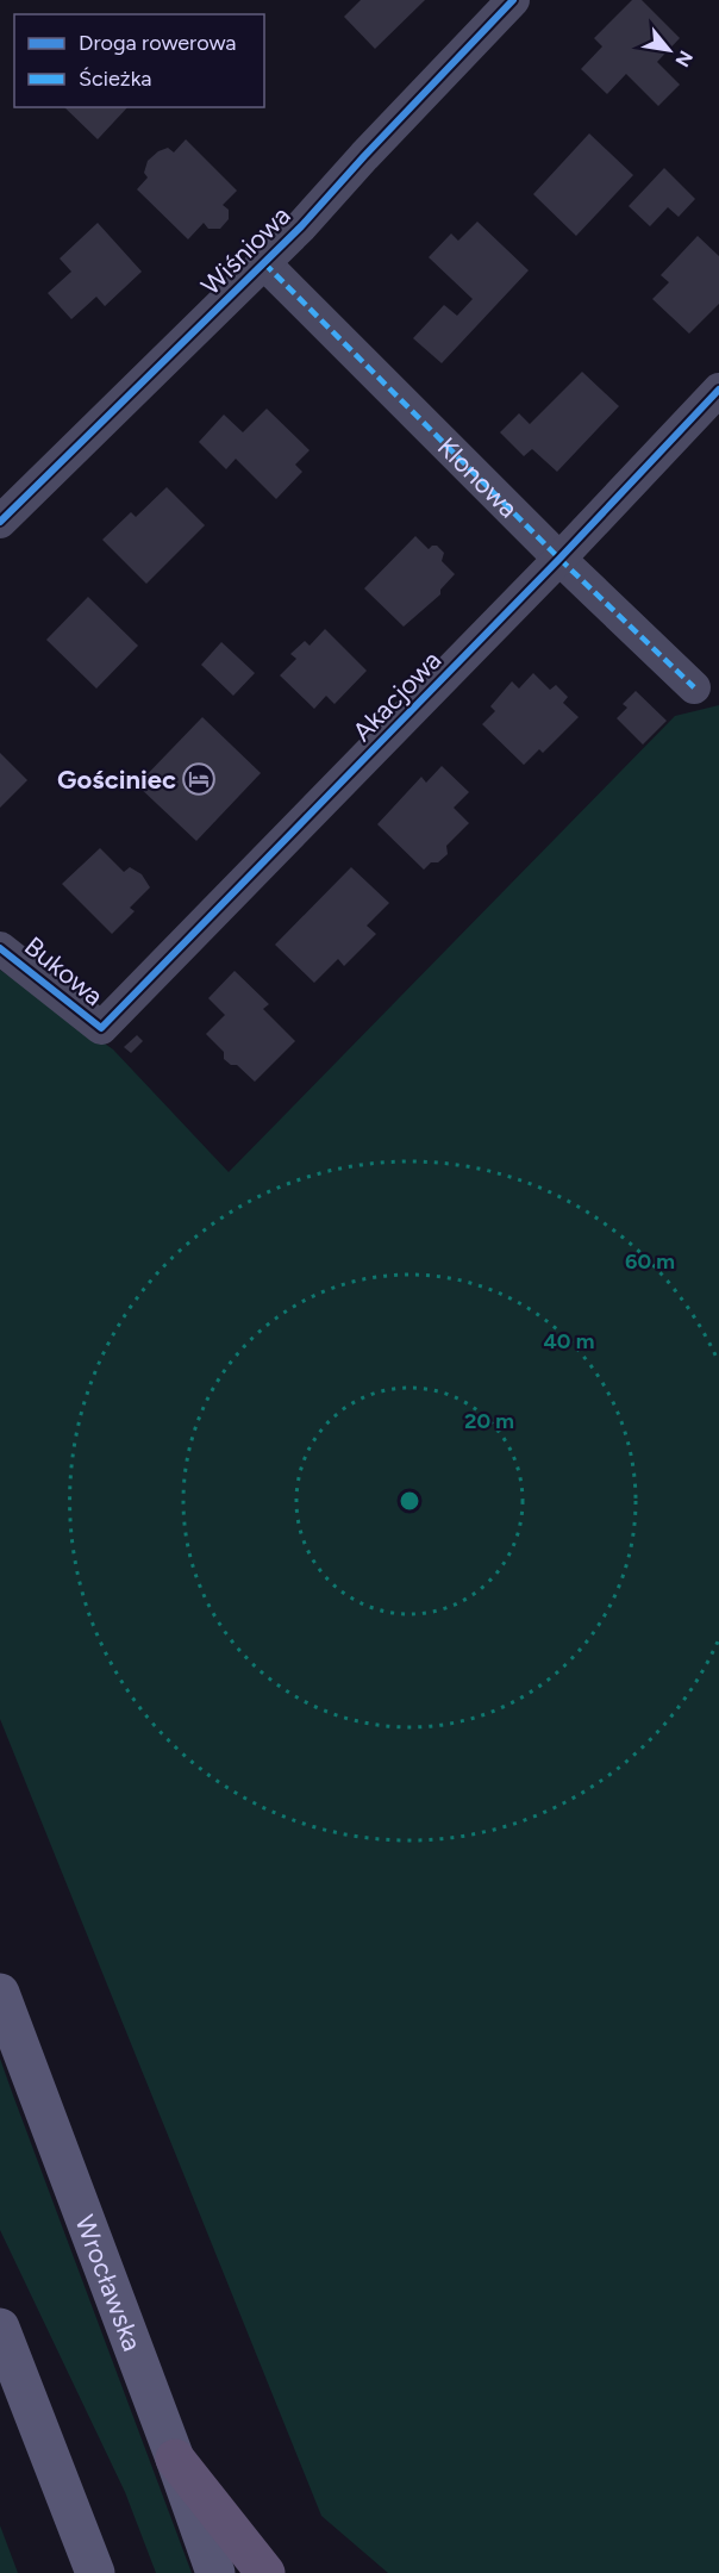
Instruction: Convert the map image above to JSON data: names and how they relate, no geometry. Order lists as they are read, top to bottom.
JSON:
{
  "streets": {
    "main road": ["Wrocławska"],
    "street": [
      "Wiśniowa",
      "Klonowa",
      "Akacjowa",
      "Bukowa"
    ]
  },
  "crossings": [
    ["Wiśniowa", "Klonowa"],
    ["Klonowa", "Akacjowa"],
    ["Akacjowa", "Bukowa"]
  ],
  "places": {
    "hotel": ["Gościniec"]
  },
  "legend": ["Droga rowerowa", "Ścieżka"],
  "north": "bottom right",
  "rings": ["60 m", "40 m", "20 m"]
}
